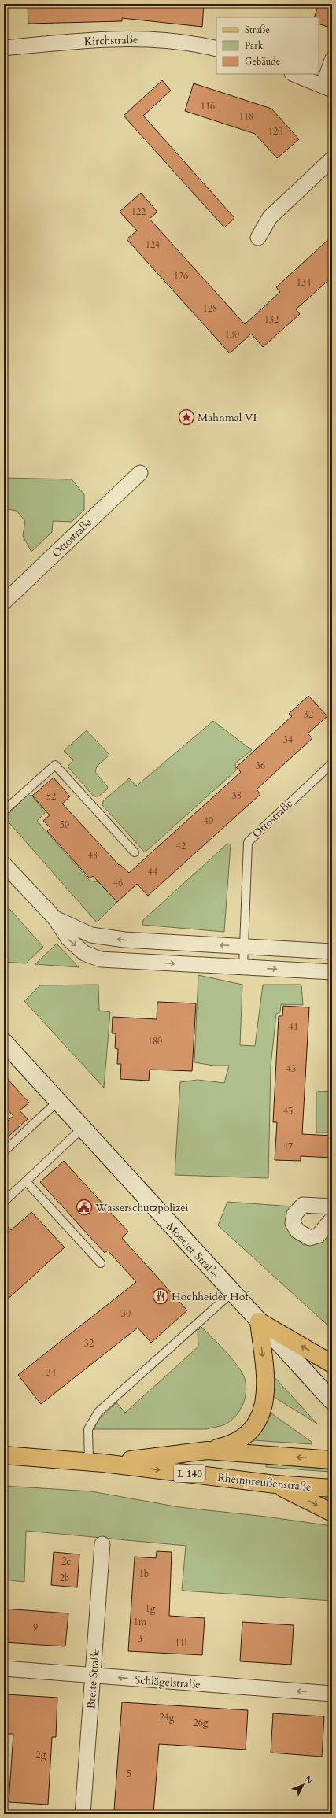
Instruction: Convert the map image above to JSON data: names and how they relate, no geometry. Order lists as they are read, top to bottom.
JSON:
{
  "streets": {
    "main road": ["Moerser Straße", "L 140", "Rheinpreußenstraße"],
    "street": [
      "Kirchstraße",
      "Ottostraße",
      "Breite Straße",
      "Schlägelstraße"
    ]
  },
  "crossings": [
    ["Breite Straße", "Schlägelstraße"]
  ],
  "one_way": ["Schlägelstraße"],
  "places": {
    "place": ["Mahnmal VI"],
    "public building": ["Wasserschutzpolizei"],
    "restaurant": ["Hochheider Hof"]
  },
  "house_numbers": [
    "116",
    "118",
    "120",
    "122",
    "124",
    "126",
    "134",
    "128",
    "132",
    "130",
    "32",
    "34",
    "36",
    "38",
    "52",
    "40",
    "50",
    "42",
    "48",
    "44",
    "46",
    "41",
    "180",
    "43",
    "45",
    "47",
    "30",
    "32",
    "34",
    "2c",
    "1b",
    "2b",
    "1g",
    "1m",
    "9",
    "3",
    "11l",
    "24g",
    "26g",
    "2g",
    "5"
  ],
  "legend": ["Straße", "Park", "Gebäude"],
  "north": "top right"
}
